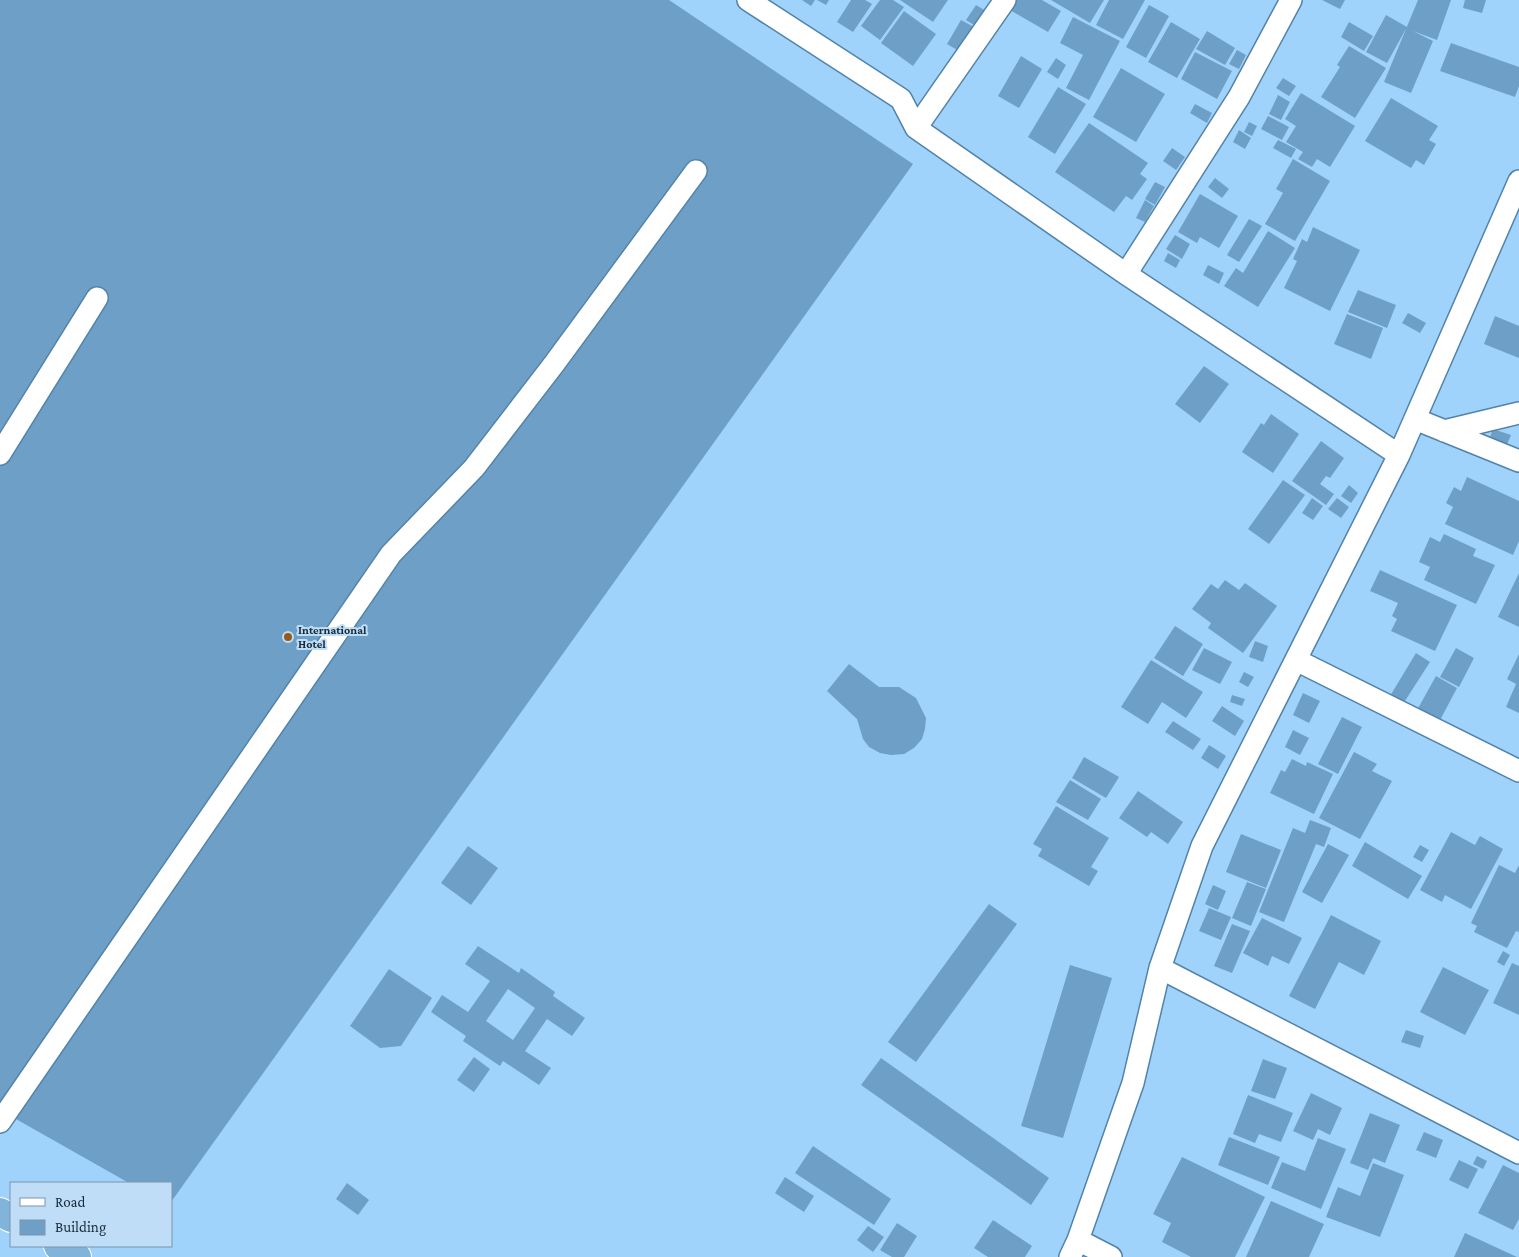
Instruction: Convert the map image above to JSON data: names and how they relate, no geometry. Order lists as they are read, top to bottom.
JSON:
{
  "places": ["International Hotel"],
  "legend": ["Road", "Building"]
}
